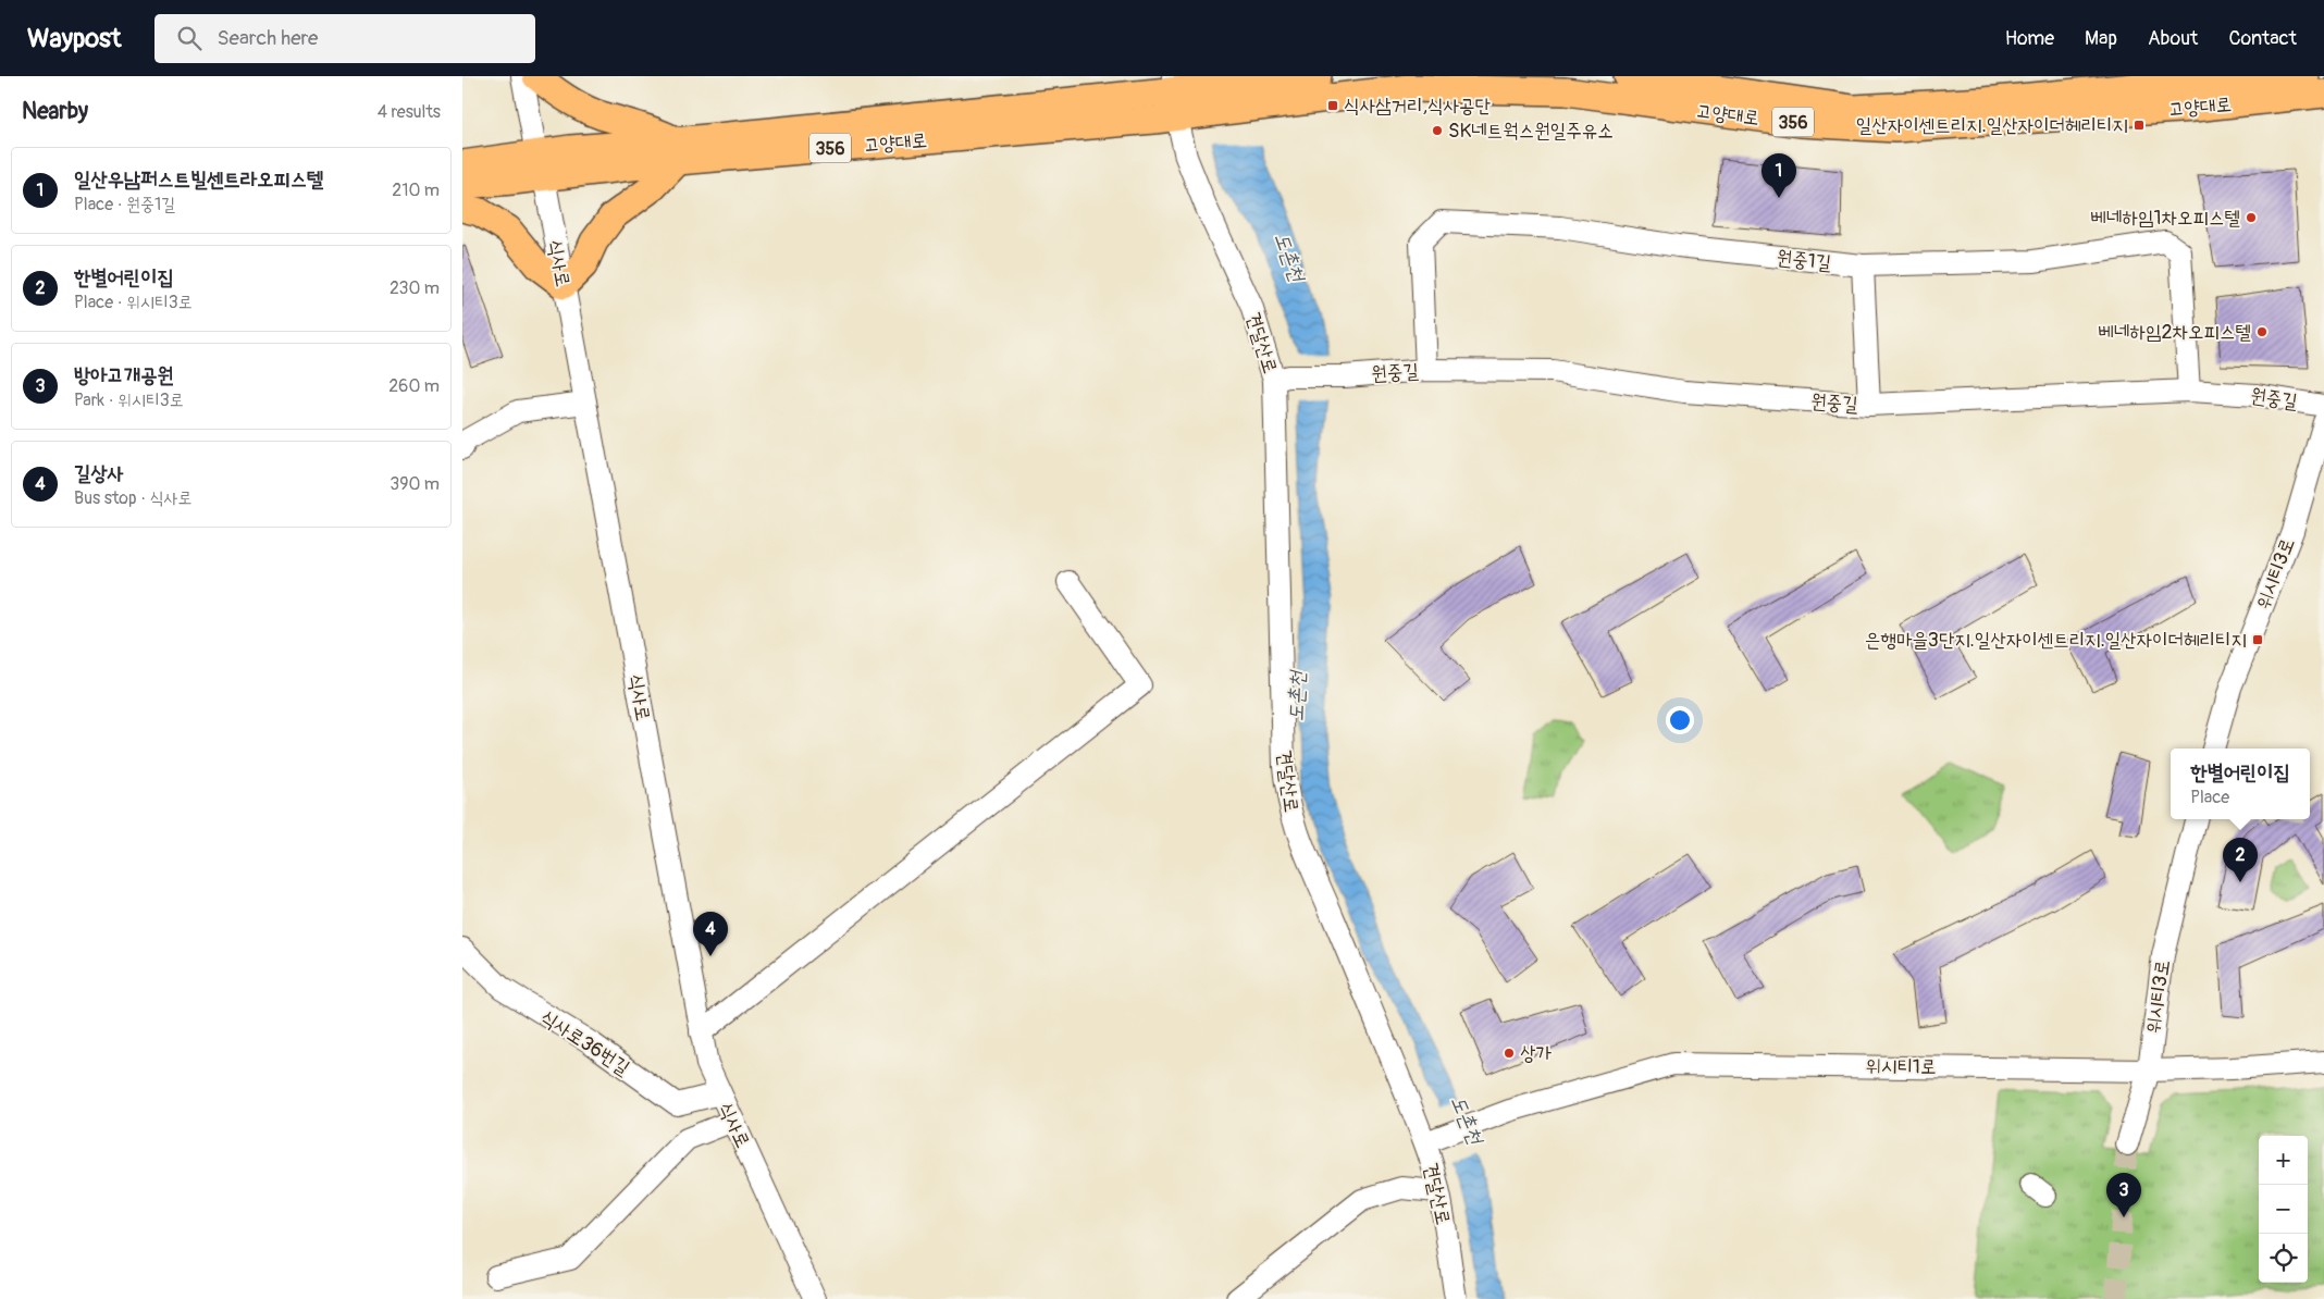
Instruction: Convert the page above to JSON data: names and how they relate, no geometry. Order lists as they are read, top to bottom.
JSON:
{
  "streets": {
    "main road": ["고양대로", "356"],
    "street": [
      "원중1길",
      "식사로",
      "견달산로",
      "원중길",
      "위시티3로",
      "식사로36번길",
      "위시티1로"
    ]
  },
  "crossings": [
    ["고양대로", "356"],
    ["고양대로", "식사로"],
    ["고양대로", "견달산로"],
    ["356", "견달산로"],
    ["원중1길", "원중길"],
    ["식사로", "식사로36번길"],
    ["견달산로", "원중길"],
    ["견달산로", "위시티1로"],
    ["위시티3로", "위시티1로"]
  ],
  "water": ["도촌천"],
  "places": {
    "transit": ["식사삼거리,식사공단", "일산자이센트리지.일산자이더헤리티지", "은행마을3단지.일산자이센트리지.일산자이더헤리티지"],
    "other": [
      "SK네트웍스원일주유소",
      "베네하임1차오피스텔",
      "베네하임2차오피스텔",
      "상가"
    ]
  },
  "page": {
    "header": "Waypost",
    "search": "Search here",
    "nav": [
      "Home",
      "Map",
      "About",
      "Contact"
    ],
    "heading": ["Nearby", "4 results"],
    "list": [
      {
        "mark": "1",
        "name": "일산우남퍼스트빌센트라오피스텔",
        "note": "Place · 원중1길",
        "value": "210 m"
      },
      {
        "mark": "2",
        "name": "한별어린이집",
        "note": "Place · 위시티3로",
        "value": "230 m"
      },
      {
        "mark": "3",
        "name": "방아고개공원",
        "note": "Park · 위시티3로",
        "value": "260 m"
      },
      {
        "mark": "4",
        "name": "길상사",
        "note": "Bus stop · 식사로",
        "value": "390 m"
      }
    ],
    "pins": [
      "1",
      "2",
      "4",
      "3"
    ],
    "popup": ["한별어린이집", "Place"],
    "map_buttons": ["+", "−"]
  }
}
